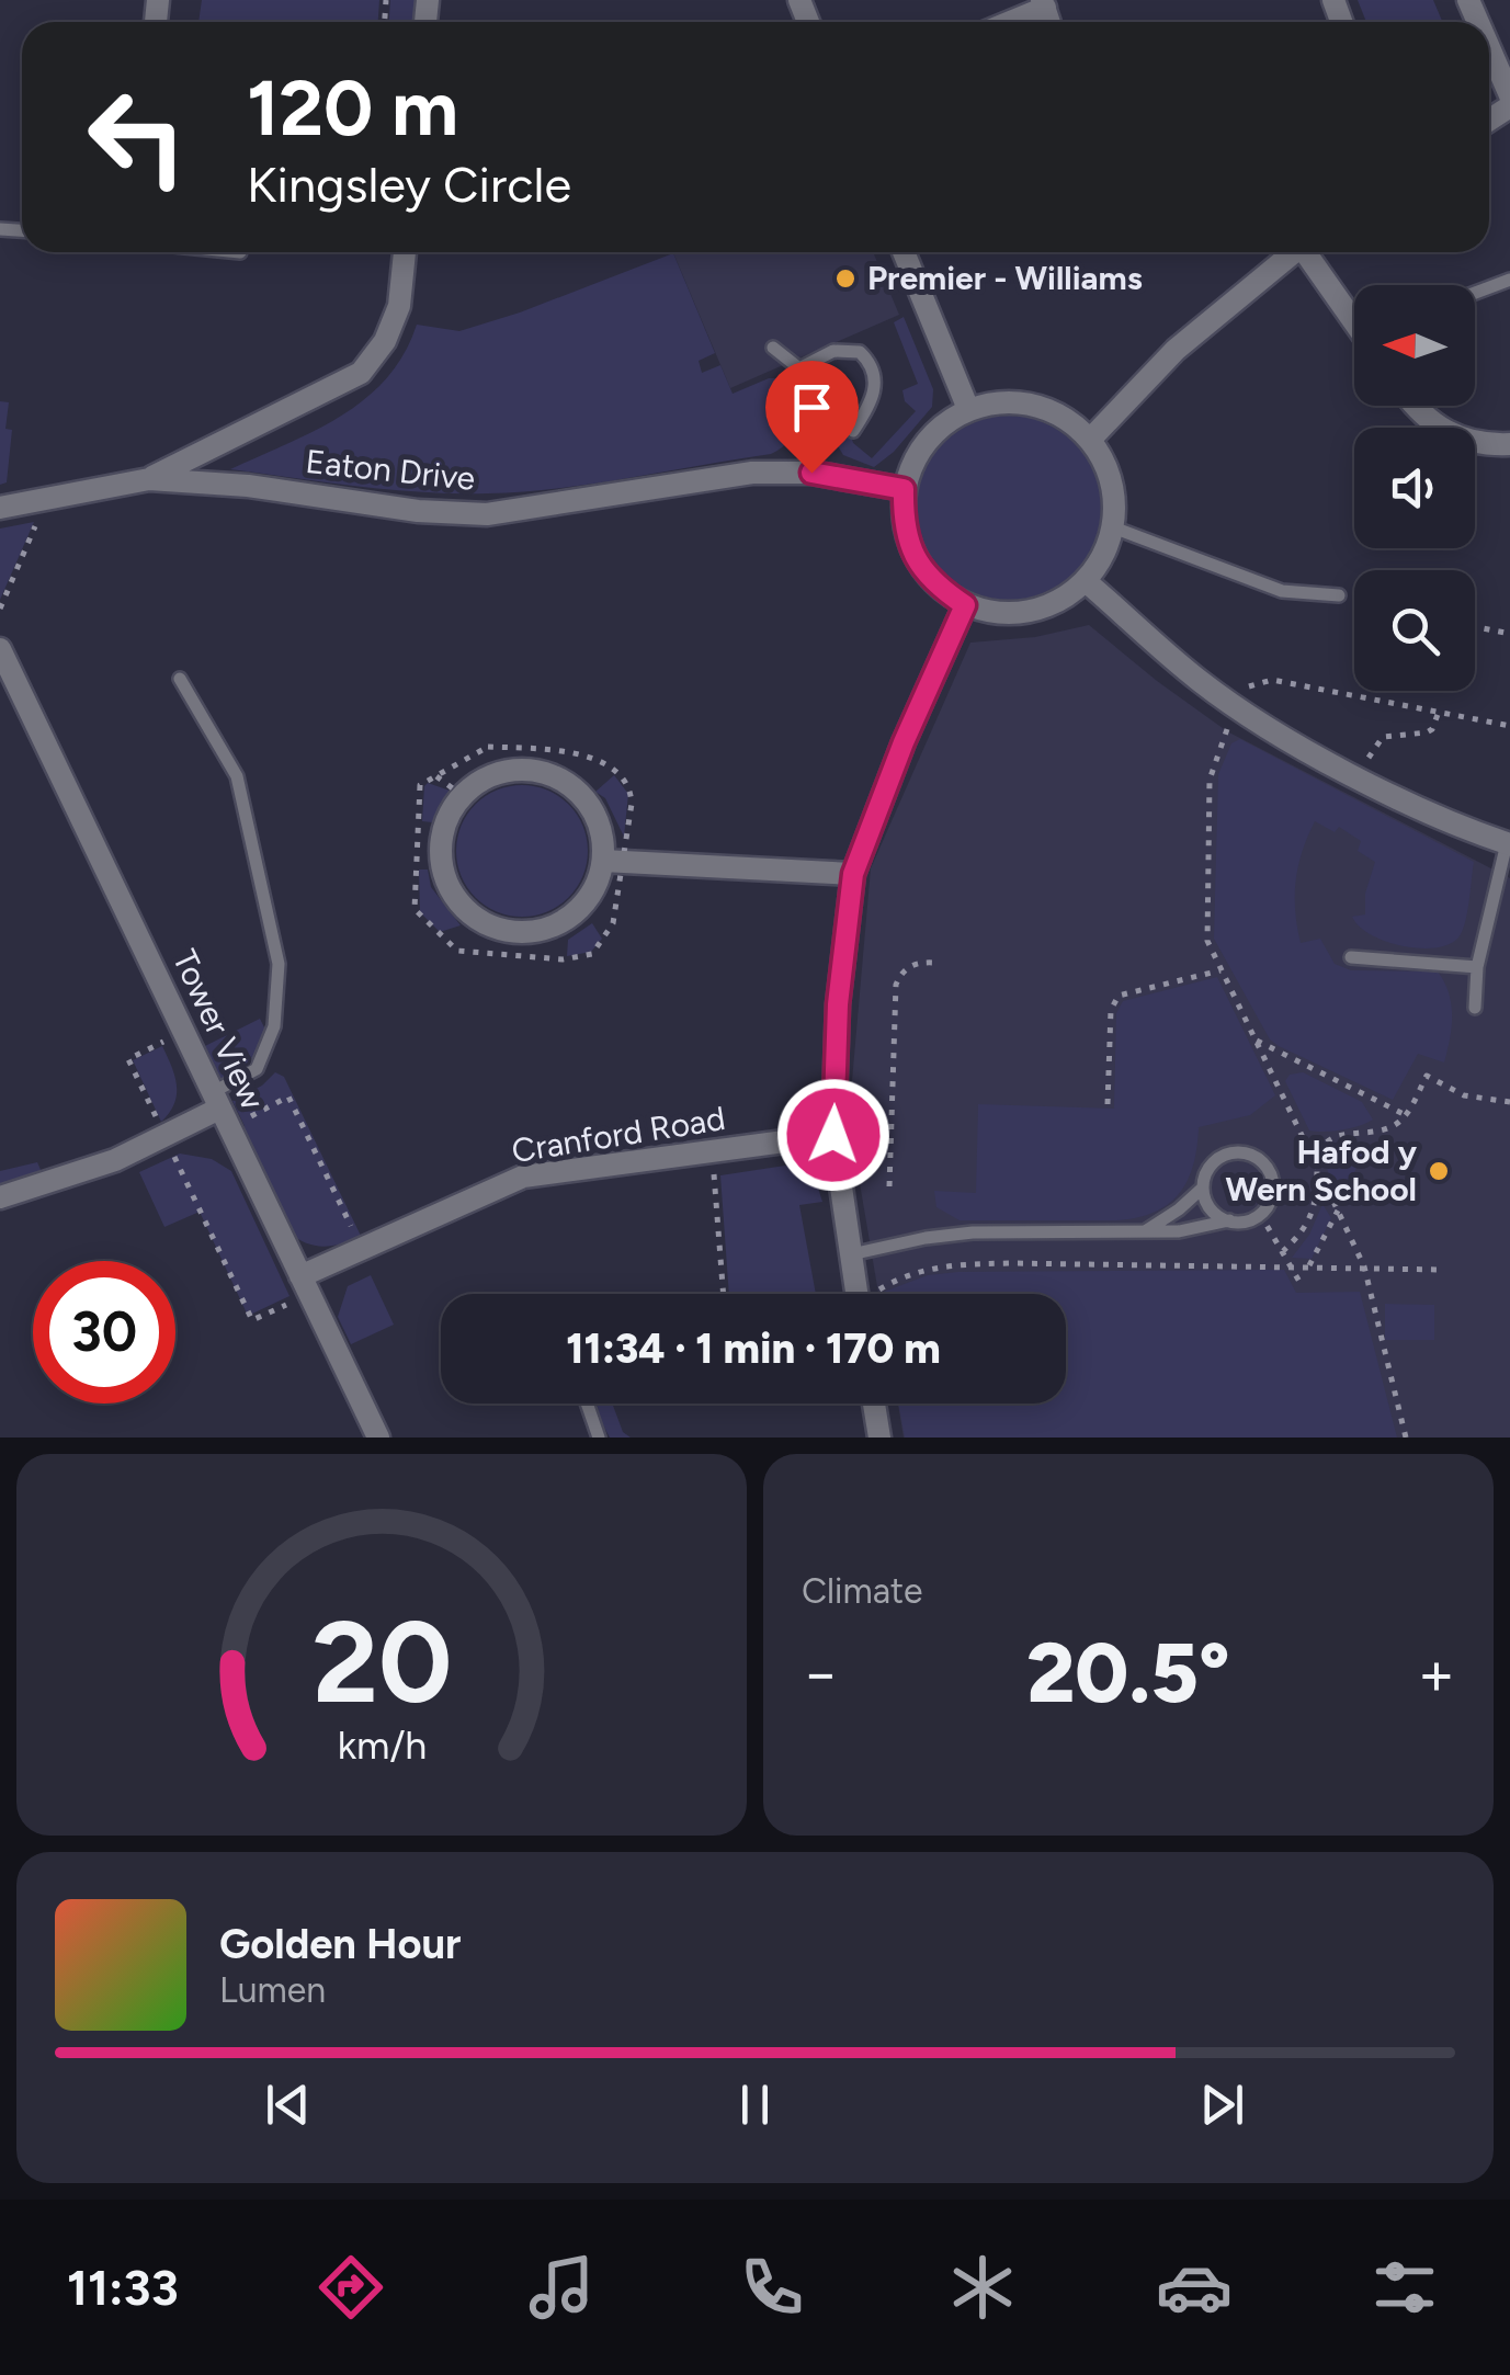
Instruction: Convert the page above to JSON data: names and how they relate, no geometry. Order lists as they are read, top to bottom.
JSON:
{
  "streets": {
    "street": ["Eaton Drive", "Tower View", "Cranford Road"]
  },
  "crossings": [
    ["Tower View", "Cranford Road"]
  ],
  "places": ["Premier - Williams", "Hafod y Wern School"],
  "north": "left",
  "page": {
    "turn": ["120 m", "Kingsley Circle"],
    "limit": "30",
    "trip": "11:34 · 1 min · 170 m",
    "tile": "Climate",
    "heat": ["−", "20.5°", "+"],
    "song": ["Golden Hour", "Lumen"],
    "tabs": "11:33",
    "gauge": ["20", "km/h"]
  }
}
